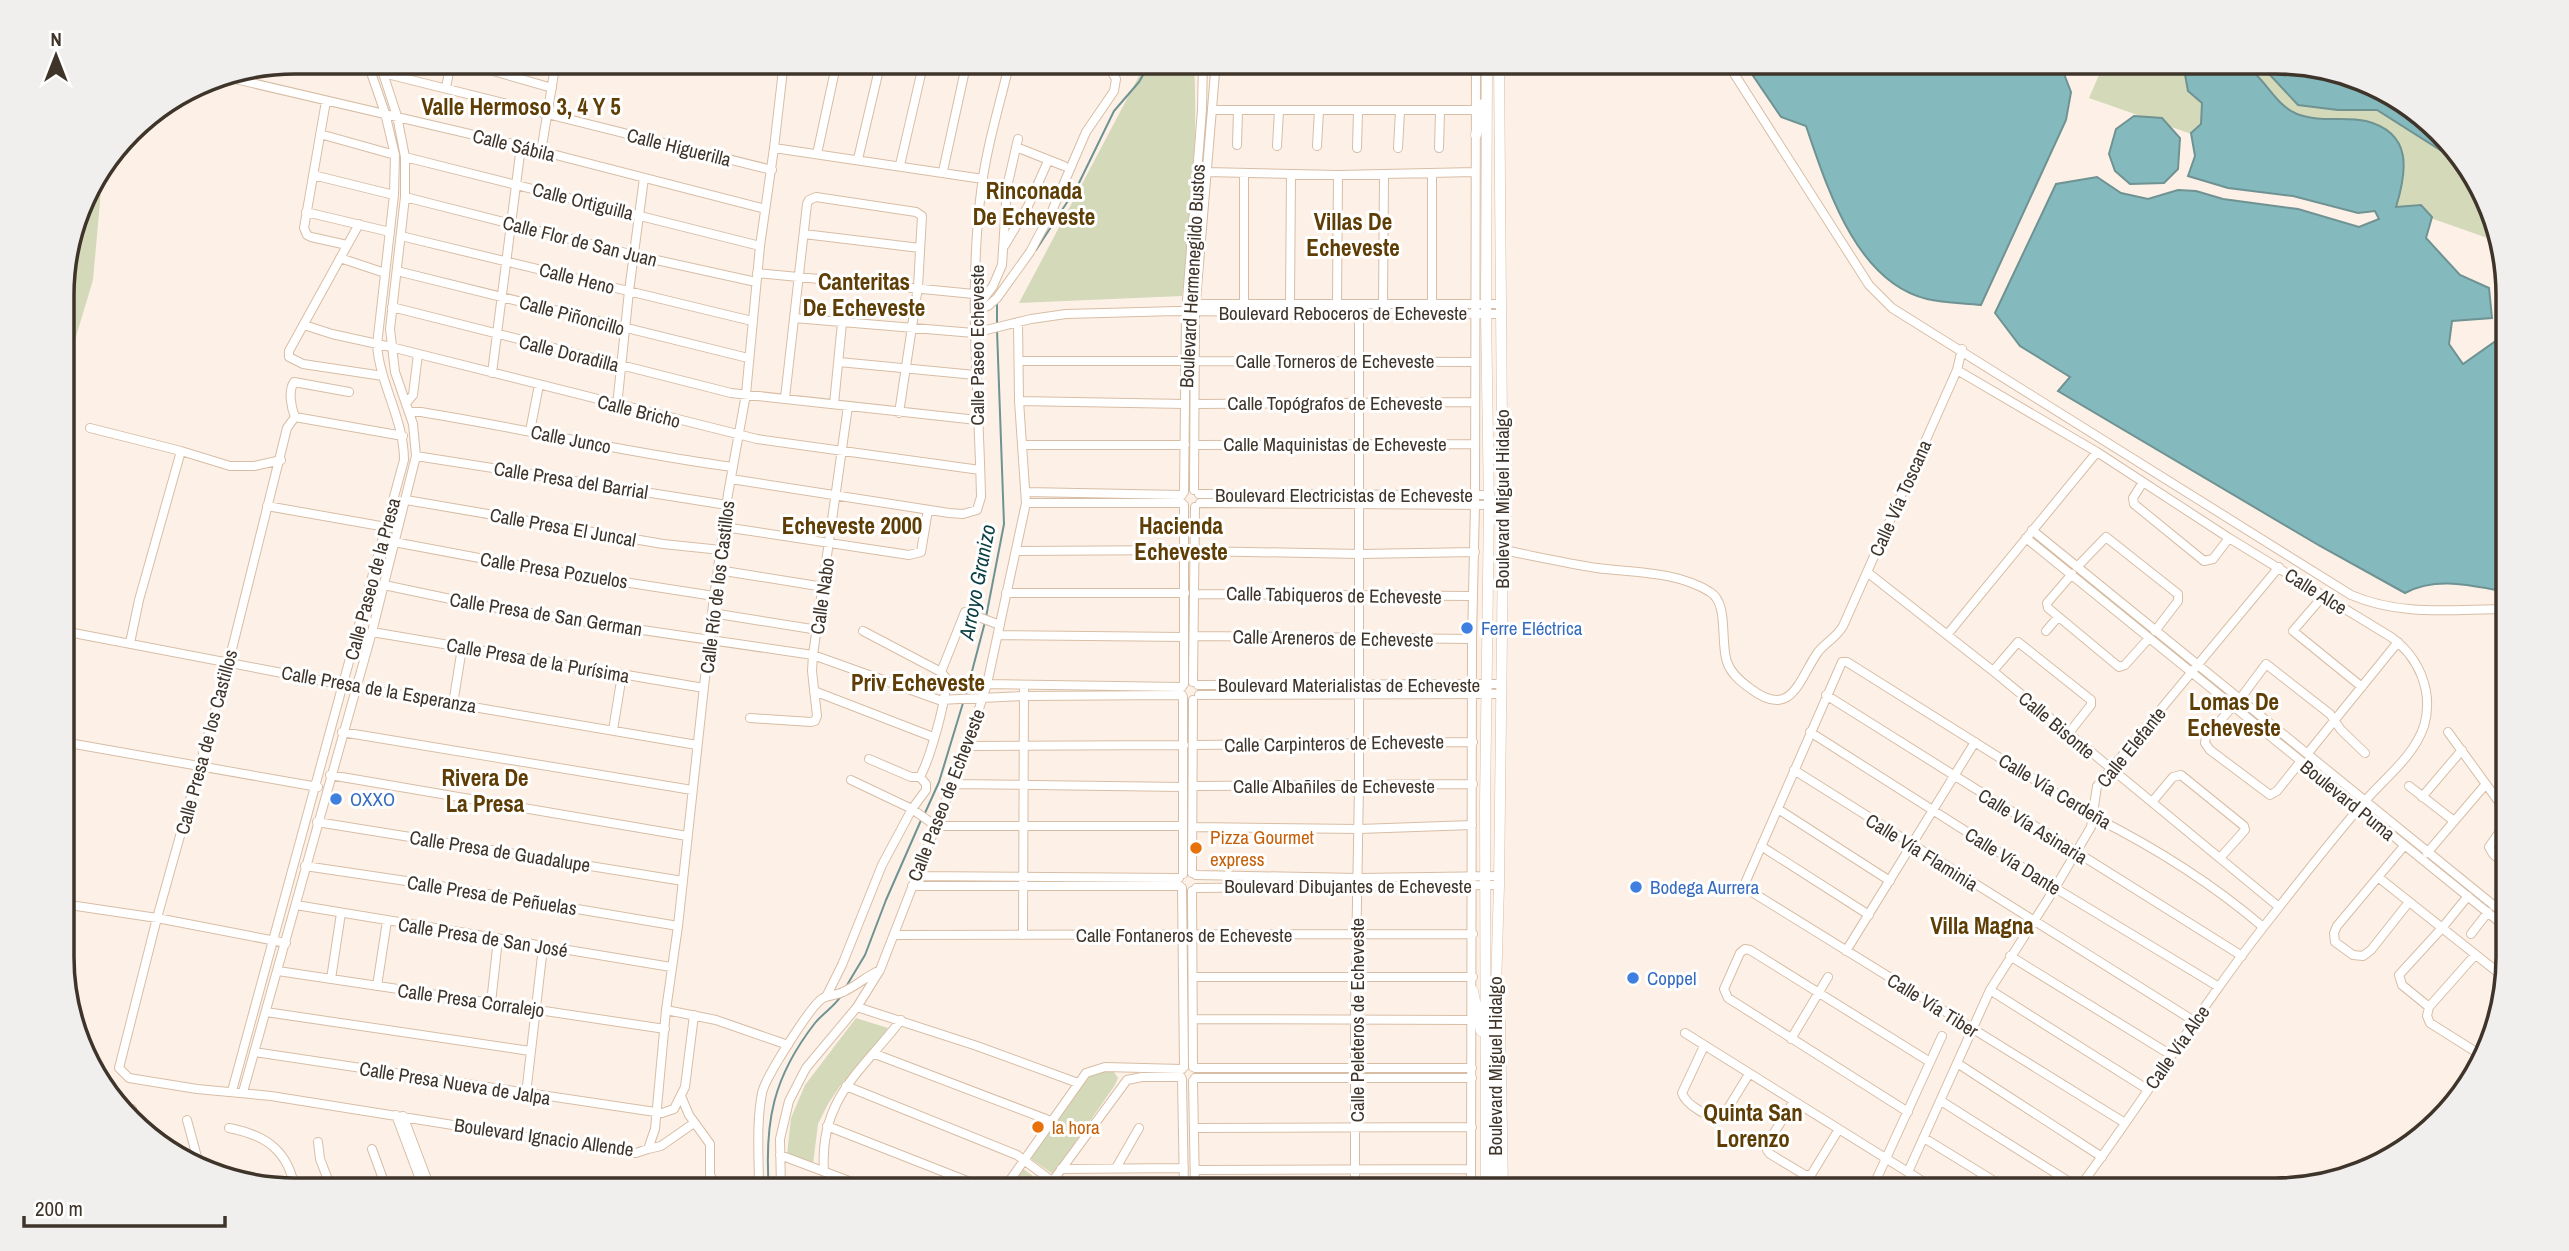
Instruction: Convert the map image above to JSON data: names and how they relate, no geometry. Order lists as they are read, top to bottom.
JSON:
{
  "streets": {
    "main road": ["Boulevard Miguel Hidalgo"],
    "street": [
      "Calle Sábila",
      "Calle Higuerilla",
      "Calle Ortiguilla",
      "Calle Flor de San Juan",
      "Boulevard Hermenegildo Bustos",
      "Calle Heno",
      "Boulevard Reboceros de Echeveste",
      "Calle Piñoncillo",
      "Calle Paseo Echeveste",
      "Calle Doradilla",
      "Calle Torneros de Echeveste",
      "Calle Topógrafos de Echeveste",
      "Calle Bricho",
      "Calle Junco",
      "Calle Maquinistas de Echeveste",
      "Calle Presa del Barrial",
      "Boulevard Electricistas de Echeveste",
      "Calle Vía Toscana",
      "Calle Presa El Juncal",
      "Calle Presa Pozuelos",
      "Calle Paseo de la Presa",
      "Calle Río de los Castillos",
      "Calle Alce",
      "Calle Tabiqueros de Echeveste",
      "Calle Nabo",
      "Calle Presa de San German",
      "Calle Areneros de Echeveste",
      "Calle Presa de la Purísima",
      "Boulevard Materialistas de Echeveste",
      "Calle Presa de la Esperanza",
      "Calle Bisonte",
      "Calle Presa de los Castillos",
      "Calle Carpinteros de Echeveste",
      "Calle Elefante",
      "Calle Albañiles de Echeveste",
      "Calle Vía Cerdeña",
      "Calle Paseo de Echeveste",
      "Boulevard Puma",
      "Calle Vía Asinaria",
      "Calle Presa de Guadalupe",
      "Calle Vía Flaminia",
      "Calle Vía Dante",
      "Boulevard Dibujantes de Echeveste",
      "Calle Presa de Peñuelas",
      "Calle Fontaneros de Echeveste",
      "Calle Presa de San José",
      "Calle Presa Corralejo",
      "Calle Vía Tiber",
      "Calle Peleteros de Echeveste",
      "Calle Vía Alce",
      "Calle Presa Nueva de Jalpa",
      "Boulevard Ignacio Allende"
    ]
  },
  "crossings": [
    ["Calle Sábila", "Calle Paseo de la Presa"],
    ["Calle Sábila", "Calle Río de los Castillos"],
    ["Calle Higuerilla", "Calle Paseo de la Presa"],
    ["Calle Higuerilla", "Calle Río de los Castillos"],
    ["Calle Ortiguilla", "Calle Paseo de la Presa"],
    ["Calle Ortiguilla", "Calle Río de los Castillos"],
    ["Calle Flor de San Juan", "Calle Paseo Echeveste"],
    ["Calle Flor de San Juan", "Calle Paseo de la Presa"],
    ["Calle Flor de San Juan", "Calle Río de los Castillos"],
    ["Boulevard Hermenegildo Bustos", "Boulevard Reboceros de Echeveste"],
    ["Boulevard Hermenegildo Bustos", "Calle Torneros de Echeveste"],
    ["Boulevard Hermenegildo Bustos", "Calle Topógrafos de Echeveste"],
    ["Boulevard Hermenegildo Bustos", "Calle Maquinistas de Echeveste"],
    ["Boulevard Hermenegildo Bustos", "Boulevard Electricistas de Echeveste"],
    ["Boulevard Hermenegildo Bustos", "Calle Tabiqueros de Echeveste"],
    ["Boulevard Hermenegildo Bustos", "Calle Areneros de Echeveste"],
    ["Boulevard Hermenegildo Bustos", "Boulevard Materialistas de Echeveste"],
    ["Boulevard Hermenegildo Bustos", "Calle Carpinteros de Echeveste"],
    ["Boulevard Hermenegildo Bustos", "Calle Albañiles de Echeveste"],
    ["Boulevard Hermenegildo Bustos", "Boulevard Dibujantes de Echeveste"],
    ["Boulevard Hermenegildo Bustos", "Calle Fontaneros de Echeveste"],
    ["Calle Heno", "Calle Paseo de la Presa"],
    ["Calle Heno", "Calle Río de los Castillos"],
    ["Boulevard Reboceros de Echeveste", "Boulevard Miguel Hidalgo"],
    ["Boulevard Reboceros de Echeveste", "Calle Peleteros de Echeveste"],
    ["Calle Piñoncillo", "Calle Paseo de la Presa"],
    ["Calle Piñoncillo", "Calle Río de los Castillos"],
    ["Calle Paseo Echeveste", "Calle Doradilla"],
    ["Calle Paseo Echeveste", "Calle Bricho"],
    ["Calle Doradilla", "Calle Paseo de la Presa"],
    ["Calle Doradilla", "Calle Río de los Castillos"],
    ["Calle Doradilla", "Calle Nabo"],
    ["Calle Torneros de Echeveste", "Boulevard Miguel Hidalgo"],
    ["Calle Torneros de Echeveste", "Calle Paseo de Echeveste"],
    ["Calle Torneros de Echeveste", "Calle Peleteros de Echeveste"],
    ["Calle Topógrafos de Echeveste", "Boulevard Miguel Hidalgo"],
    ["Calle Topógrafos de Echeveste", "Calle Peleteros de Echeveste"],
    ["Calle Bricho", "Calle Paseo de la Presa"],
    ["Calle Bricho", "Calle Río de los Castillos"],
    ["Calle Bricho", "Calle Nabo"],
    ["Calle Junco", "Calle Paseo de la Presa"],
    ["Calle Junco", "Calle Río de los Castillos"],
    ["Calle Maquinistas de Echeveste", "Boulevard Miguel Hidalgo"],
    ["Calle Maquinistas de Echeveste", "Calle Peleteros de Echeveste"],
    ["Calle Presa del Barrial", "Calle Paseo de la Presa"],
    ["Calle Presa del Barrial", "Calle Río de los Castillos"],
    ["Boulevard Electricistas de Echeveste", "Boulevard Miguel Hidalgo"],
    ["Boulevard Electricistas de Echeveste", "Calle Peleteros de Echeveste"],
    ["Calle Vía Toscana", "Boulevard Miguel Hidalgo"],
    ["Calle Vía Toscana", "Calle Alce"],
    ["Calle Vía Toscana", "Calle Bisonte"],
    ["Boulevard Miguel Hidalgo", "Calle Tabiqueros de Echeveste"],
    ["Boulevard Miguel Hidalgo", "Calle Areneros de Echeveste"],
    ["Boulevard Miguel Hidalgo", "Boulevard Materialistas de Echeveste"],
    ["Boulevard Miguel Hidalgo", "Calle Carpinteros de Echeveste"],
    ["Boulevard Miguel Hidalgo", "Calle Albañiles de Echeveste"],
    ["Boulevard Miguel Hidalgo", "Boulevard Dibujantes de Echeveste"],
    ["Boulevard Miguel Hidalgo", "Calle Fontaneros de Echeveste"],
    ["Calle Presa El Juncal", "Calle Paseo de la Presa"],
    ["Calle Presa El Juncal", "Calle Río de los Castillos"],
    ["Calle Presa Pozuelos", "Calle Paseo de la Presa"],
    ["Calle Presa Pozuelos", "Calle Río de los Castillos"],
    ["Calle Paseo de la Presa", "Calle Presa de San German"],
    ["Calle Paseo de la Presa", "Calle Presa de la Purísima"],
    ["Calle Paseo de la Presa", "Calle Presa de la Esperanza"],
    ["Calle Paseo de la Presa", "Calle Presa de Guadalupe"],
    ["Calle Paseo de la Presa", "Calle Presa de Peñuelas"],
    ["Calle Paseo de la Presa", "Calle Presa de San José"],
    ["Calle Paseo de la Presa", "Calle Presa Corralejo"],
    ["Calle Paseo de la Presa", "Calle Presa Nueva de Jalpa"],
    ["Calle Paseo de la Presa", "Boulevard Ignacio Allende"],
    ["Calle Río de los Castillos", "Calle Presa de San German"],
    ["Calle Río de los Castillos", "Calle Presa de la Purísima"],
    ["Calle Río de los Castillos", "Calle Presa de la Esperanza"],
    ["Calle Río de los Castillos", "Calle Presa de Guadalupe"],
    ["Calle Río de los Castillos", "Calle Presa de Peñuelas"],
    ["Calle Río de los Castillos", "Calle Presa de San José"],
    ["Calle Río de los Castillos", "Calle Presa Corralejo"],
    ["Calle Río de los Castillos", "Calle Presa Nueva de Jalpa"],
    ["Calle Río de los Castillos", "Boulevard Ignacio Allende"],
    ["Calle Alce", "Calle Bisonte"],
    ["Calle Alce", "Calle Elefante"],
    ["Calle Alce", "Boulevard Puma"],
    ["Calle Alce", "Calle Vía Alce"],
    ["Calle Tabiqueros de Echeveste", "Calle Peleteros de Echeveste"],
    ["Calle Nabo", "Calle Presa de San German"],
    ["Calle Nabo", "Boulevard Materialistas de Echeveste"],
    ["Calle Presa de San German", "Boulevard Materialistas de Echeveste"],
    ["Calle Areneros de Echeveste", "Calle Peleteros de Echeveste"],
    ["Boulevard Materialistas de Echeveste", "Calle Paseo de Echeveste"],
    ["Boulevard Materialistas de Echeveste", "Calle Peleteros de Echeveste"],
    ["Calle Presa de la Esperanza", "Calle Presa de los Castillos"],
    ["Calle Bisonte", "Calle Elefante"],
    ["Calle Bisonte", "Calle Vía Alce"],
    ["Calle Presa de los Castillos", "Boulevard Ignacio Allende"],
    ["Calle Carpinteros de Echeveste", "Calle Peleteros de Echeveste"],
    ["Calle Elefante", "Calle Vía Cerdeña"],
    ["Calle Elefante", "Boulevard Puma"],
    ["Calle Elefante", "Calle Vía Asinaria"],
    ["Calle Elefante", "Calle Vía Flaminia"],
    ["Calle Elefante", "Calle Vía Dante"],
    ["Calle Elefante", "Calle Vía Tiber"],
    ["Calle Albañiles de Echeveste", "Calle Peleteros de Echeveste"],
    ["Calle Vía Cerdeña", "Calle Vía Asinaria"],
    ["Calle Vía Cerdeña", "Calle Vía Alce"],
    ["Calle Paseo de Echeveste", "Calle Fontaneros de Echeveste"],
    ["Calle Vía Asinaria", "Calle Vía Alce"],
    ["Calle Vía Flaminia", "Calle Vía Alce"],
    ["Calle Vía Dante", "Calle Vía Alce"],
    ["Boulevard Dibujantes de Echeveste", "Calle Peleteros de Echeveste"],
    ["Calle Fontaneros de Echeveste", "Calle Peleteros de Echeveste"],
    ["Calle Vía Tiber", "Calle Vía Alce"],
    ["Calle Presa Nueva de Jalpa", "Boulevard Ignacio Allende"]
  ],
  "districts": [
    "Valle Hermoso 3, 4 Y 5",
    "Rinconada De Echeveste",
    "Villas De Echeveste",
    "Canteritas De Echeveste",
    "Echeveste 2000",
    "Hacienda Echeveste",
    "Priv Echeveste",
    "Lomas De Echeveste",
    "Rivera De La Presa",
    "Villa Magna",
    "Quinta San Lorenzo"
  ],
  "water": ["Arroyo Granizo"],
  "places": [
    "Ferre Eléctrica",
    "OXXO",
    "Pizza Gourmet express",
    "Bodega Aurrera",
    "Coppel",
    "la hora"
  ],
  "scale_bar": "200 m",
  "north": "top"
}
